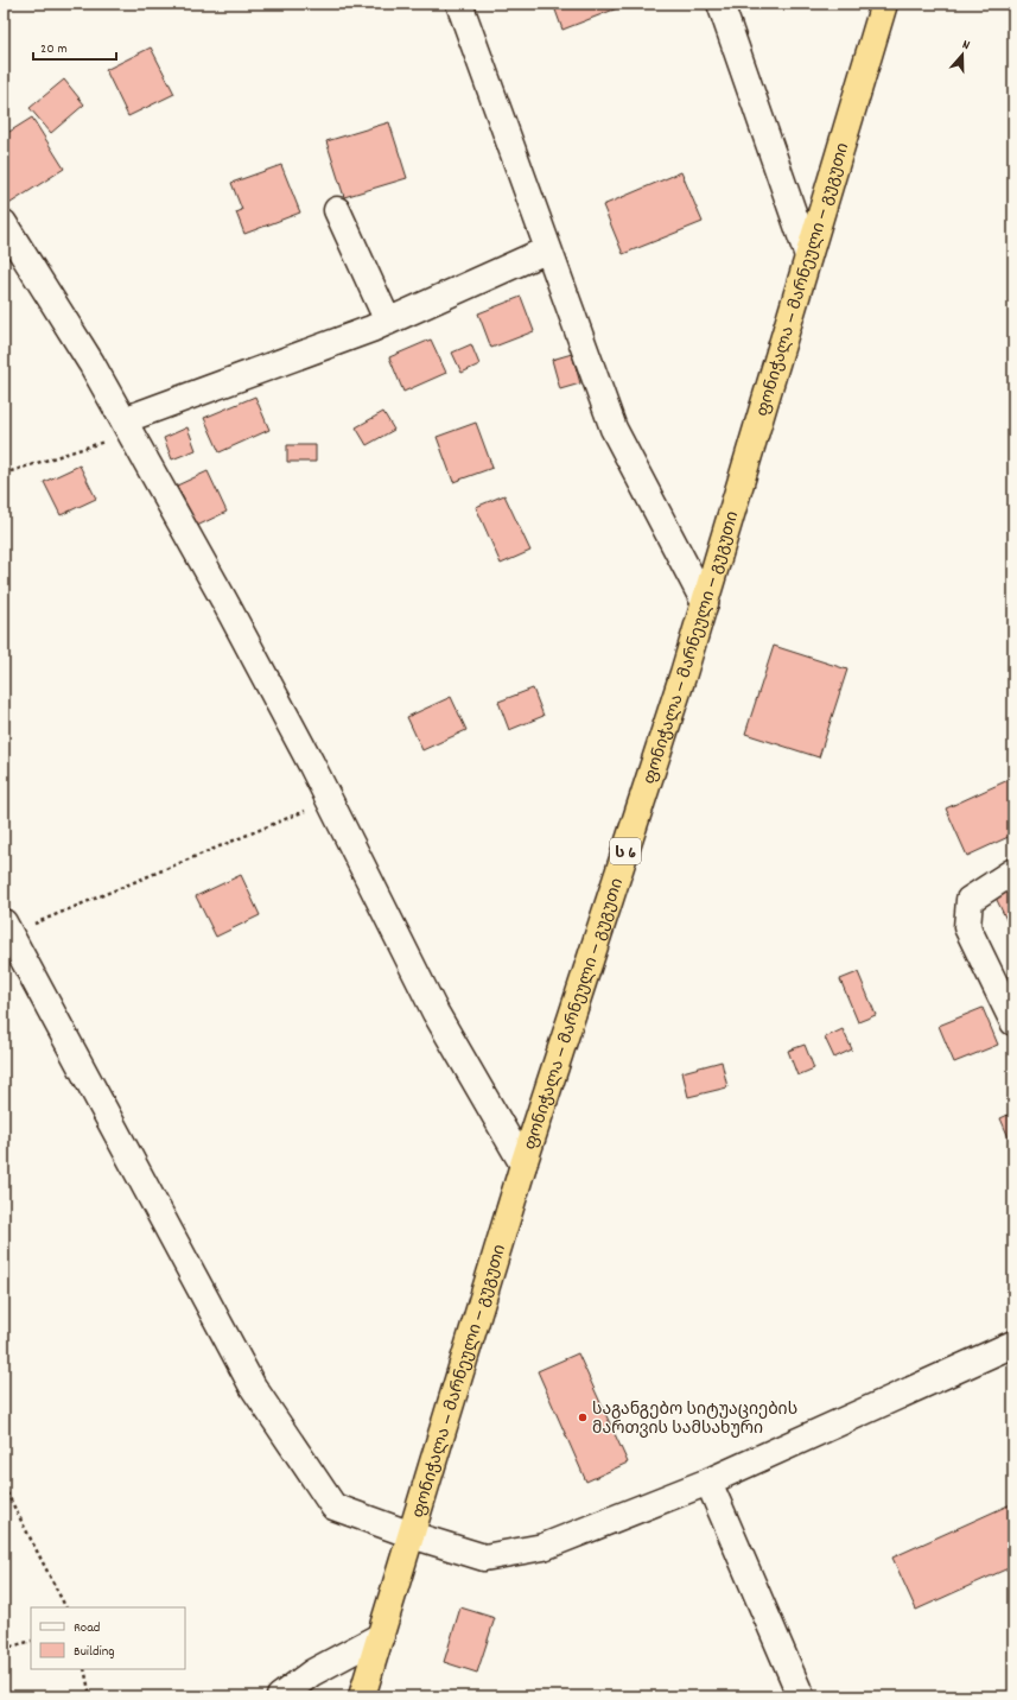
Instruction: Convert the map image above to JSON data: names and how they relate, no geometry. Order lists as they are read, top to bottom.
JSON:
{
  "streets": {
    "highway": ["ფონიჭალა — მარნეული — გუგუთი", "ს 6"]
  },
  "places": ["საგანგებო სიტუაციების მართვის სამსახური"],
  "legend": ["Road", "Building"],
  "scale_bar": "20 m",
  "north": "top"
}
